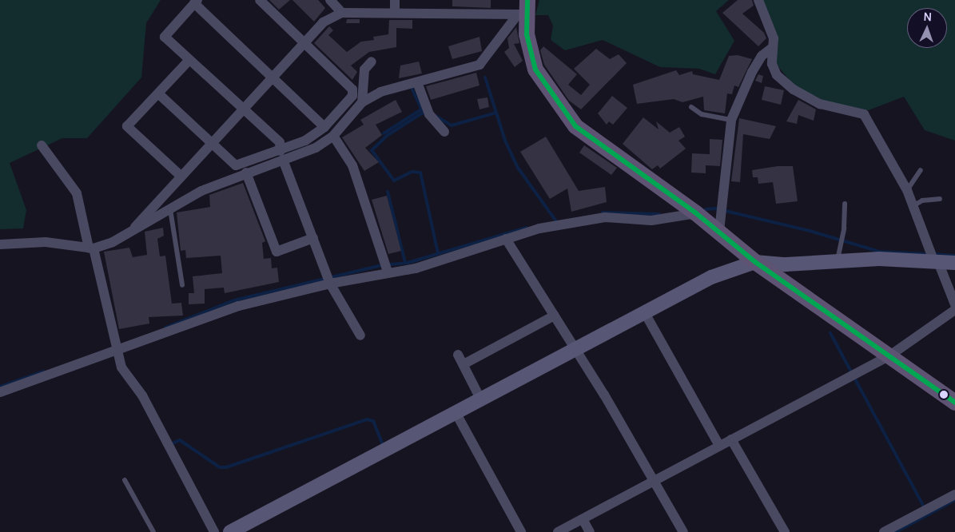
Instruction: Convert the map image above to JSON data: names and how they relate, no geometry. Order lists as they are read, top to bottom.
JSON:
{
  "north": "top"
}
